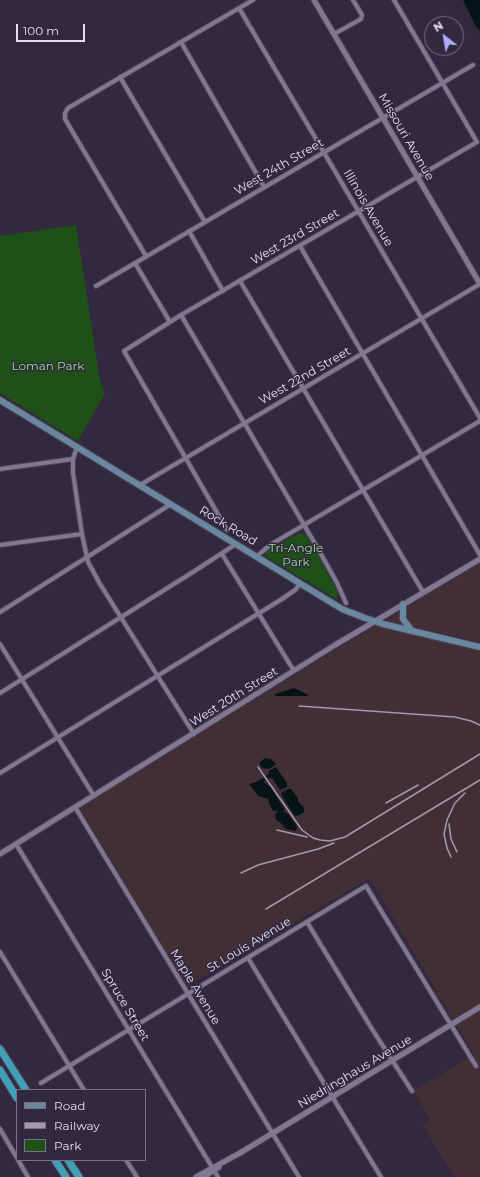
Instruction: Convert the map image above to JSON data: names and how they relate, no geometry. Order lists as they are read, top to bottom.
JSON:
{
  "streets": {
    "main road": ["Rock Road"],
    "street": [
      "Missouri Avenue",
      "West 24th Street",
      "Illinois Avenue",
      "West 23rd Street",
      "West 22nd Street",
      "West 20th Street",
      "St Louis Avenue",
      "Maple Avenue",
      "Spruce Street",
      "Niedringhaus Avenue"
    ]
  },
  "crossings": [
    ["Missouri Avenue", "West 24th Street"],
    ["Missouri Avenue", "West 23rd Street"],
    ["Missouri Avenue", "West 22nd Street"],
    ["West 24th Street", "Illinois Avenue"],
    ["West 24th Street", "West 23rd Street"],
    ["Illinois Avenue", "West 23rd Street"],
    ["Illinois Avenue", "West 22nd Street"],
    ["West 23rd Street", "West 22nd Street"],
    ["West 22nd Street", "Rock Road"],
    ["Rock Road", "West 20th Street"],
    ["West 20th Street", "Maple Avenue"],
    ["West 20th Street", "Spruce Street"],
    ["St Louis Avenue", "Maple Avenue"],
    ["St Louis Avenue", "Spruce Street"],
    ["St Louis Avenue", "Niedringhaus Avenue"],
    ["Maple Avenue", "Niedringhaus Avenue"],
    ["Spruce Street", "Niedringhaus Avenue"]
  ],
  "parks": ["Loman Park", "Tri-Angle Park"],
  "legend": ["Road", "Railway", "Park"],
  "scale_bar": "100 m",
  "north": "top left"
}
